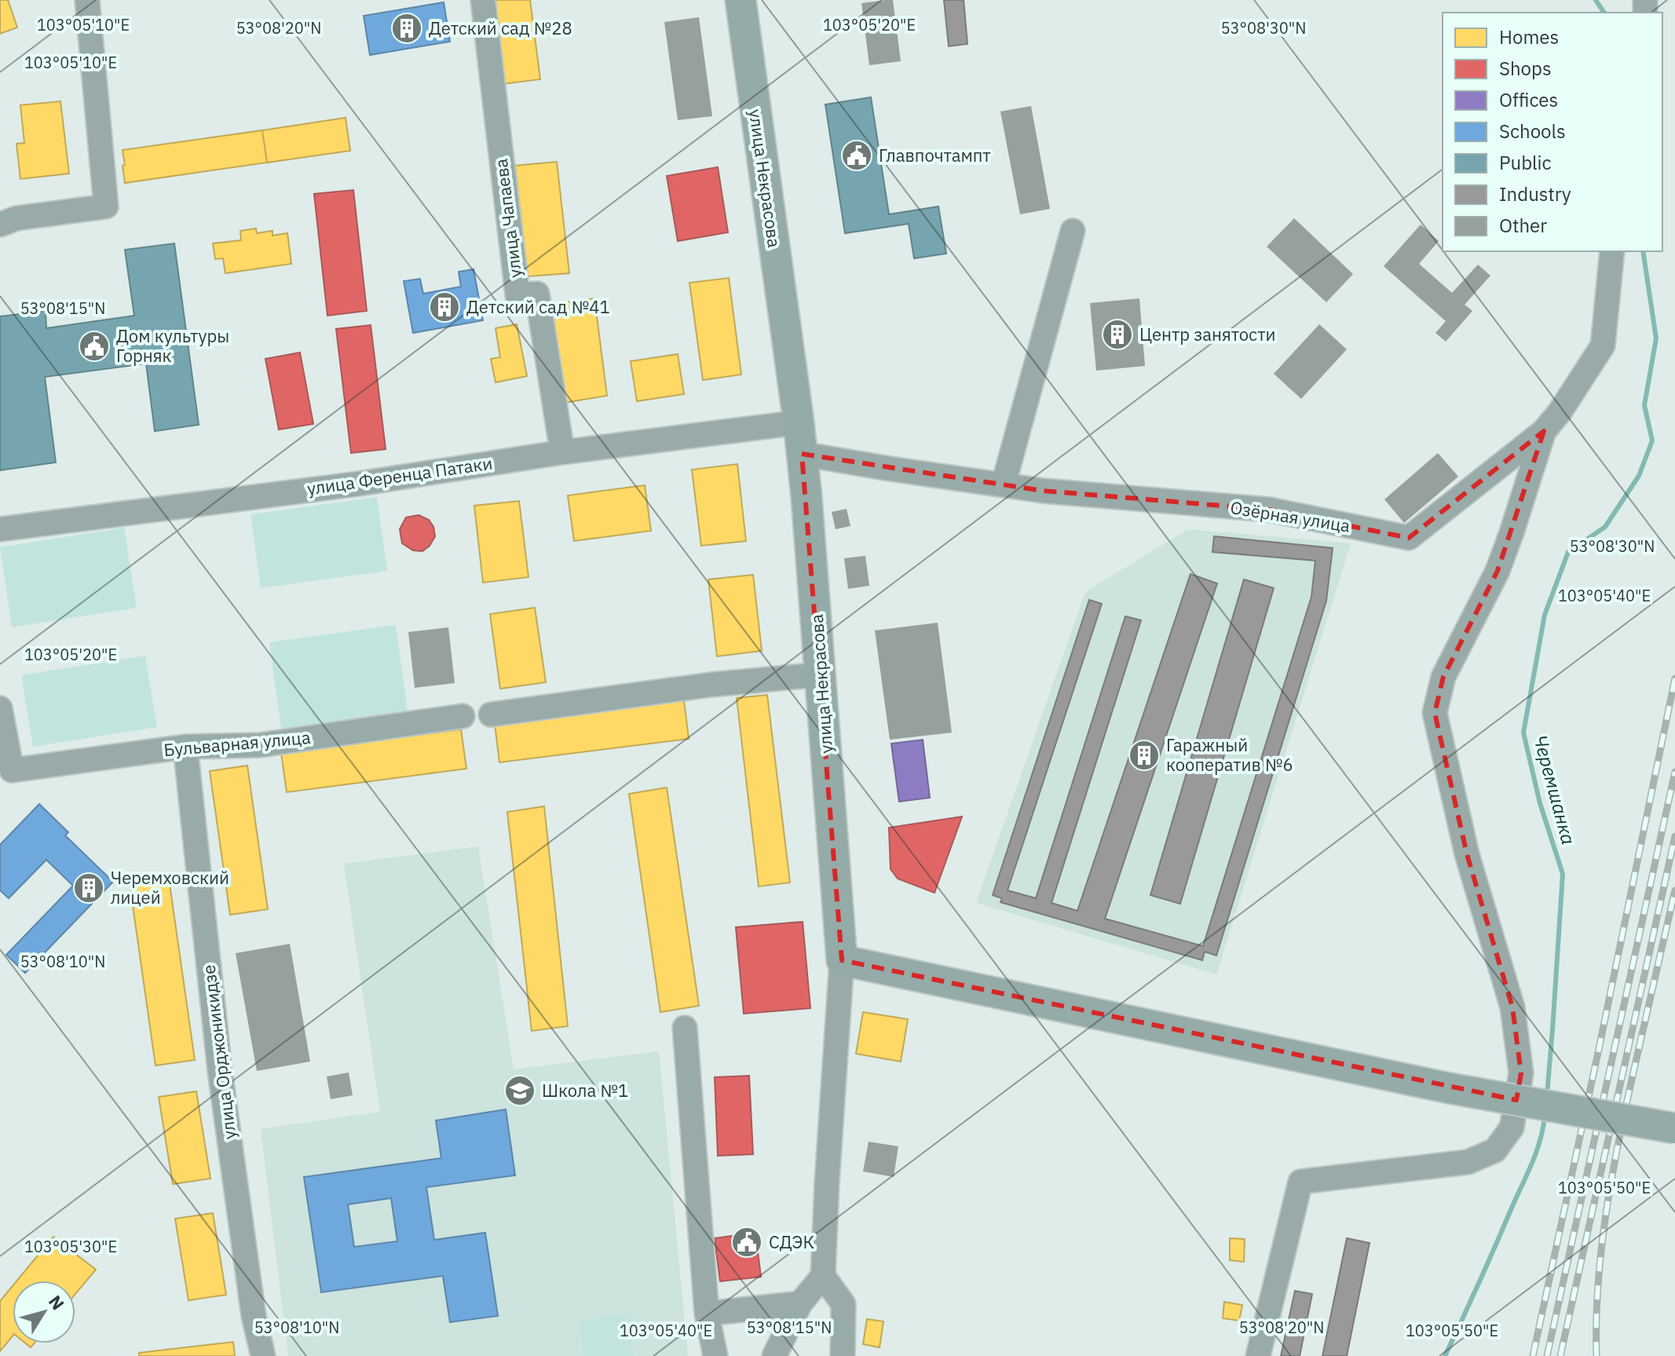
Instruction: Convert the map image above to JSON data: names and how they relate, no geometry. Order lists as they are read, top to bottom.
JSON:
{
  "streets": {
    "main road": ["улица Некрасова"],
    "street": [
      "улица Чапаева",
      "улица Ференца Патаки",
      "Озёрная улица",
      "Бульварная улица",
      "улица Орджоникидзе"
    ]
  },
  "crossings": [
    ["улица Некрасова", "улица Ференца Патаки"],
    ["улица Некрасова", "Озёрная улица"],
    ["улица Чапаева", "улица Ференца Патаки"],
    ["Бульварная улица", "улица Орджоникидзе"]
  ],
  "water": ["Черемшанка"],
  "places": {
    "building": [
      "Детский сад №28",
      "Детский сад №41",
      "Центр занятости",
      "Гаражный кооператив №6",
      "Черемховский лицей"
    ],
    "public building": ["Главпочтампт", "Дом культуры Горняк", "СДЭК"],
    "school or university": ["Школа №1"]
  },
  "legend": [
    "Homes",
    "Shops",
    "Offices",
    "Schools",
    "Public",
    "Industry",
    "Other"
  ],
  "north": "top right",
  "coordinates": [
    "103°05'10\"E",
    "103°05'20\"E",
    "53°08'20\"N",
    "53°08'30\"N",
    "53°08'15\"N",
    "103°05'40\"E",
    "53°08'10\"N",
    "103°05'50\"E",
    "103°05'30\"E"
  ]
}
